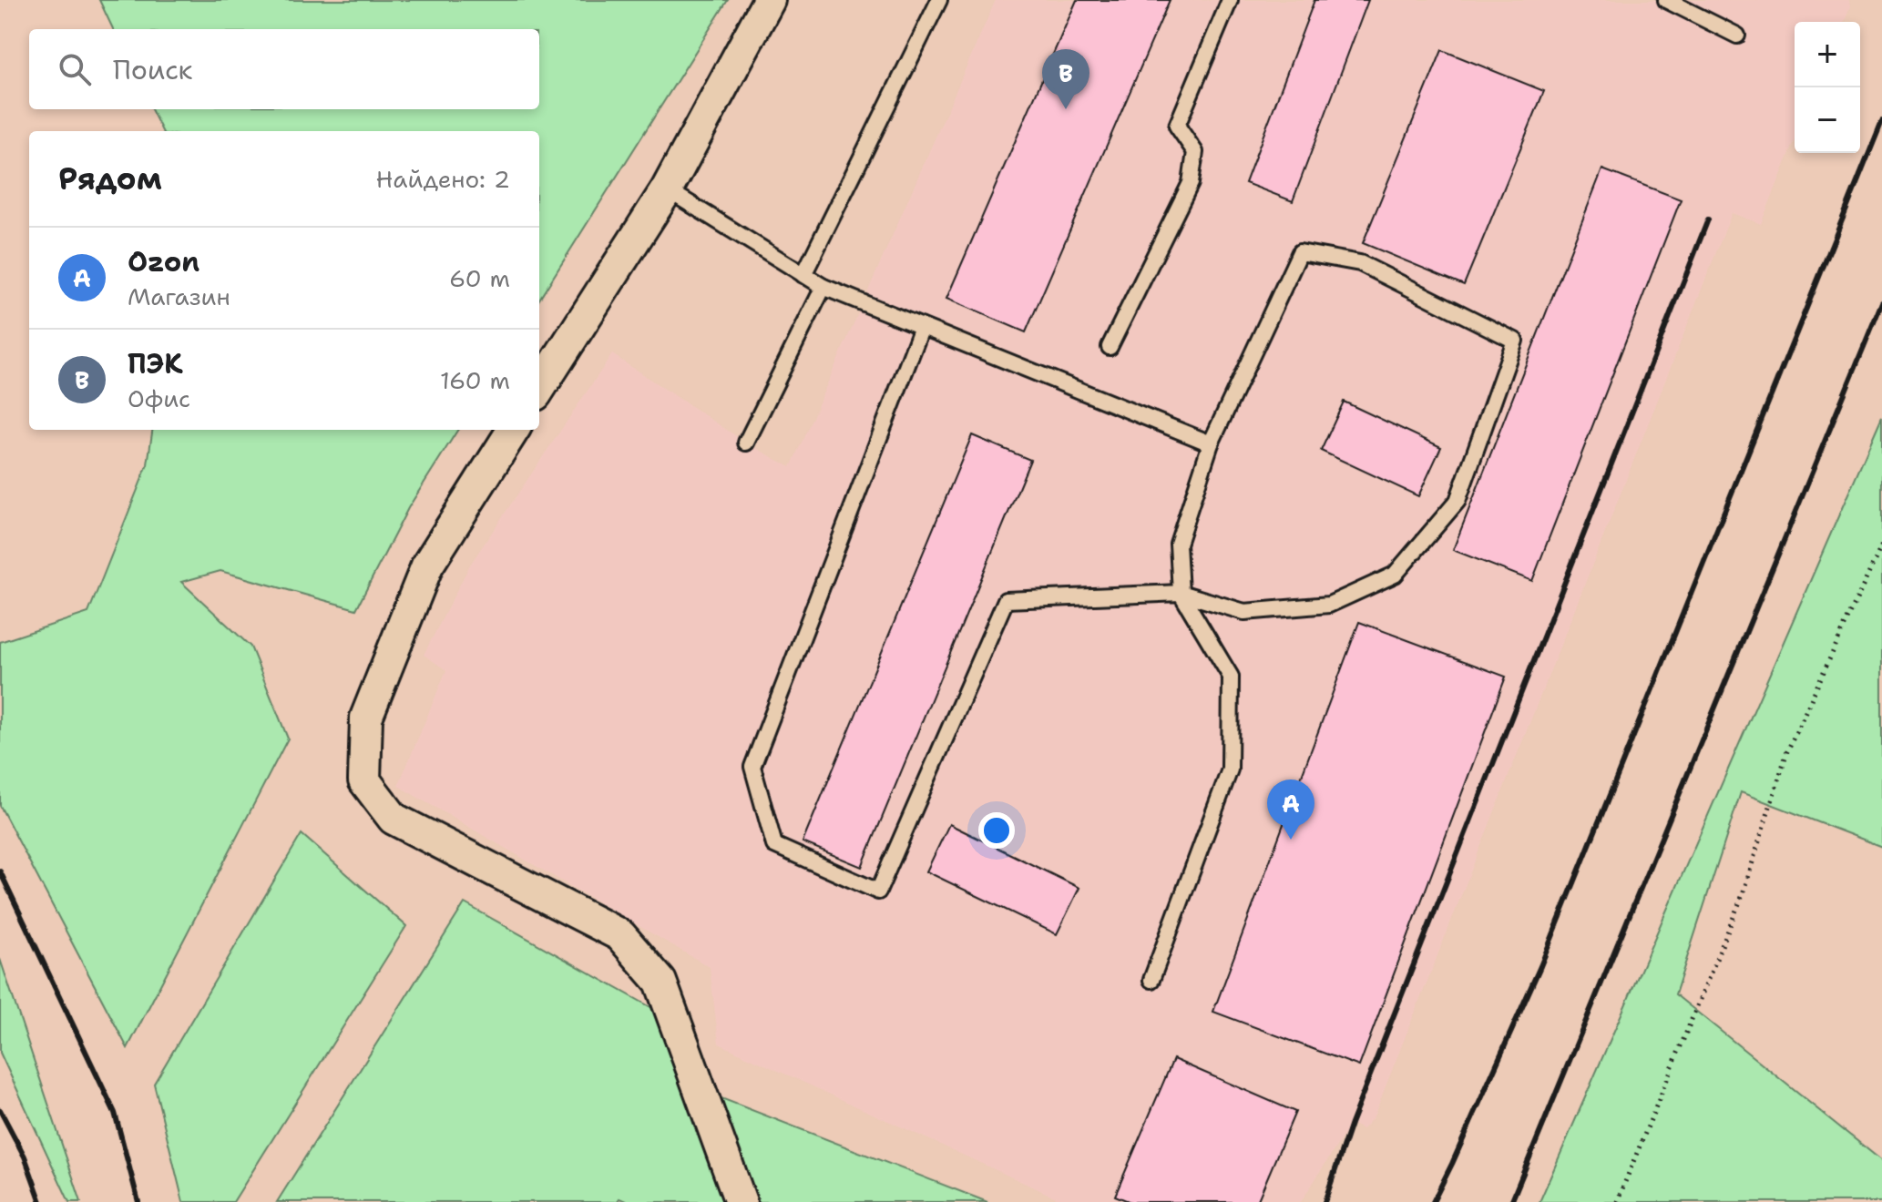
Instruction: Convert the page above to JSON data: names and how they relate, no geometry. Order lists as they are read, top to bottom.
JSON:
{
  "page": {
    "map_buttons": ["+", "−"],
    "search": "Поиск",
    "pins": ["B", "A"],
    "heading": ["Рядом", "Найдено: 2"],
    "list": [
      {
        "mark": "A",
        "name": "Ozon",
        "note": "Магазин",
        "value": "60 m"
      },
      {
        "mark": "B",
        "name": "ПЭК",
        "note": "Офис",
        "value": "160 m"
      }
    ]
  }
}
